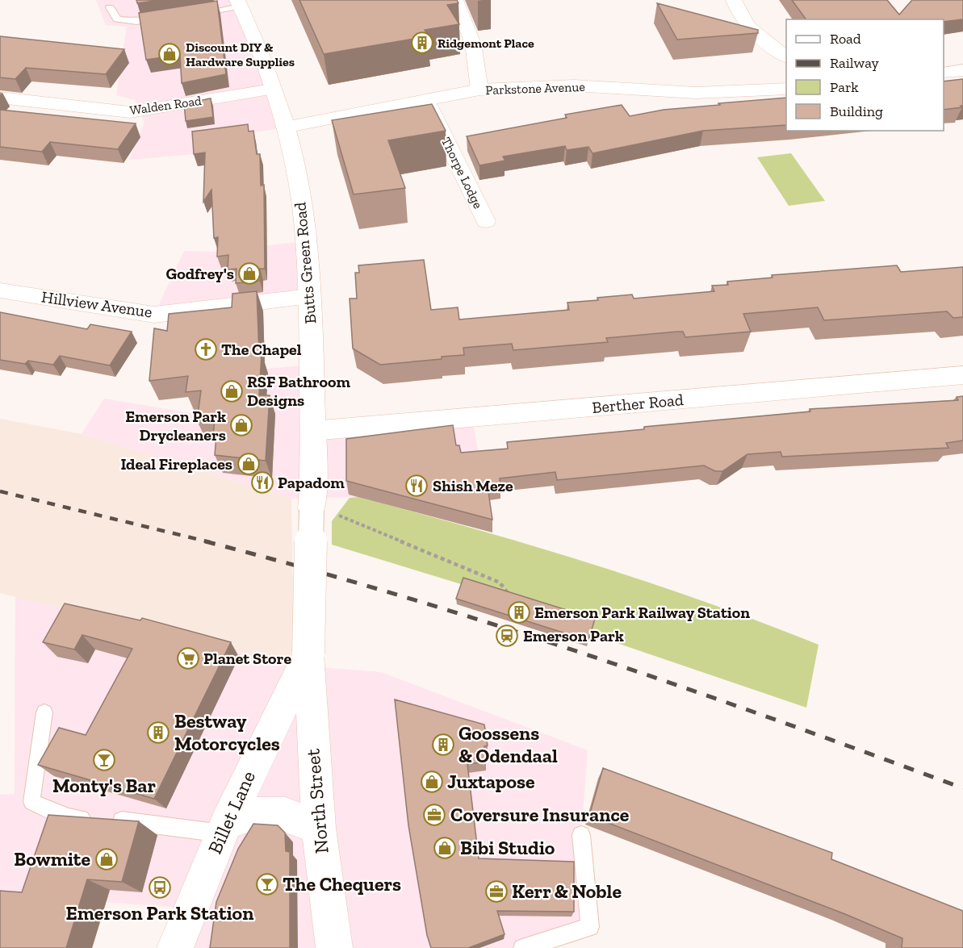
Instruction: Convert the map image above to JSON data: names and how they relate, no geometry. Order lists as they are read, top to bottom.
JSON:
{
  "streets": {
    "street": [
      "Parkstone Avenue",
      "Walden Road",
      "Thorpe Lodge",
      "Butts Green Road",
      "Hillview Avenue",
      "Berther Road",
      "North Street",
      "Billet Lane"
    ]
  },
  "crossings": [
    ["Parkstone Avenue", "Thorpe Lodge"],
    ["Parkstone Avenue", "Butts Green Road"],
    ["Walden Road", "Butts Green Road"],
    ["Butts Green Road", "Hillview Avenue"],
    ["Butts Green Road", "Berther Road"],
    ["Butts Green Road", "North Street"],
    ["Butts Green Road", "Billet Lane"],
    ["North Street", "Billet Lane"]
  ],
  "places": {
    "building": [
      "Ridgemont Place",
      "Emerson Park Railway Station",
      "Bestway Motorcycles",
      "Goossens & Odendaal"
    ],
    "shop": [
      "Discount DIY & Hardware Supplies",
      "Godfrey's",
      "RSF Bathroom Designs",
      "Emerson Park Drycleaners",
      "Ideal Fireplaces",
      "Juxtapose",
      "Bibi Studio",
      "Bowmite"
    ],
    "church": ["The Chapel"],
    "restaurant": ["Papadom", "Shish Meze"],
    "station": ["Emerson Park"],
    "supermarket": ["Planet Store"],
    "bar": ["Monty's Bar", "The Chequers"],
    "office": ["Coversure Insurance", "Kerr & Noble"],
    "bus stop": ["Emerson Park Station"]
  },
  "legend": [
    "Road",
    "Railway",
    "Park",
    "Building"
  ]
}
